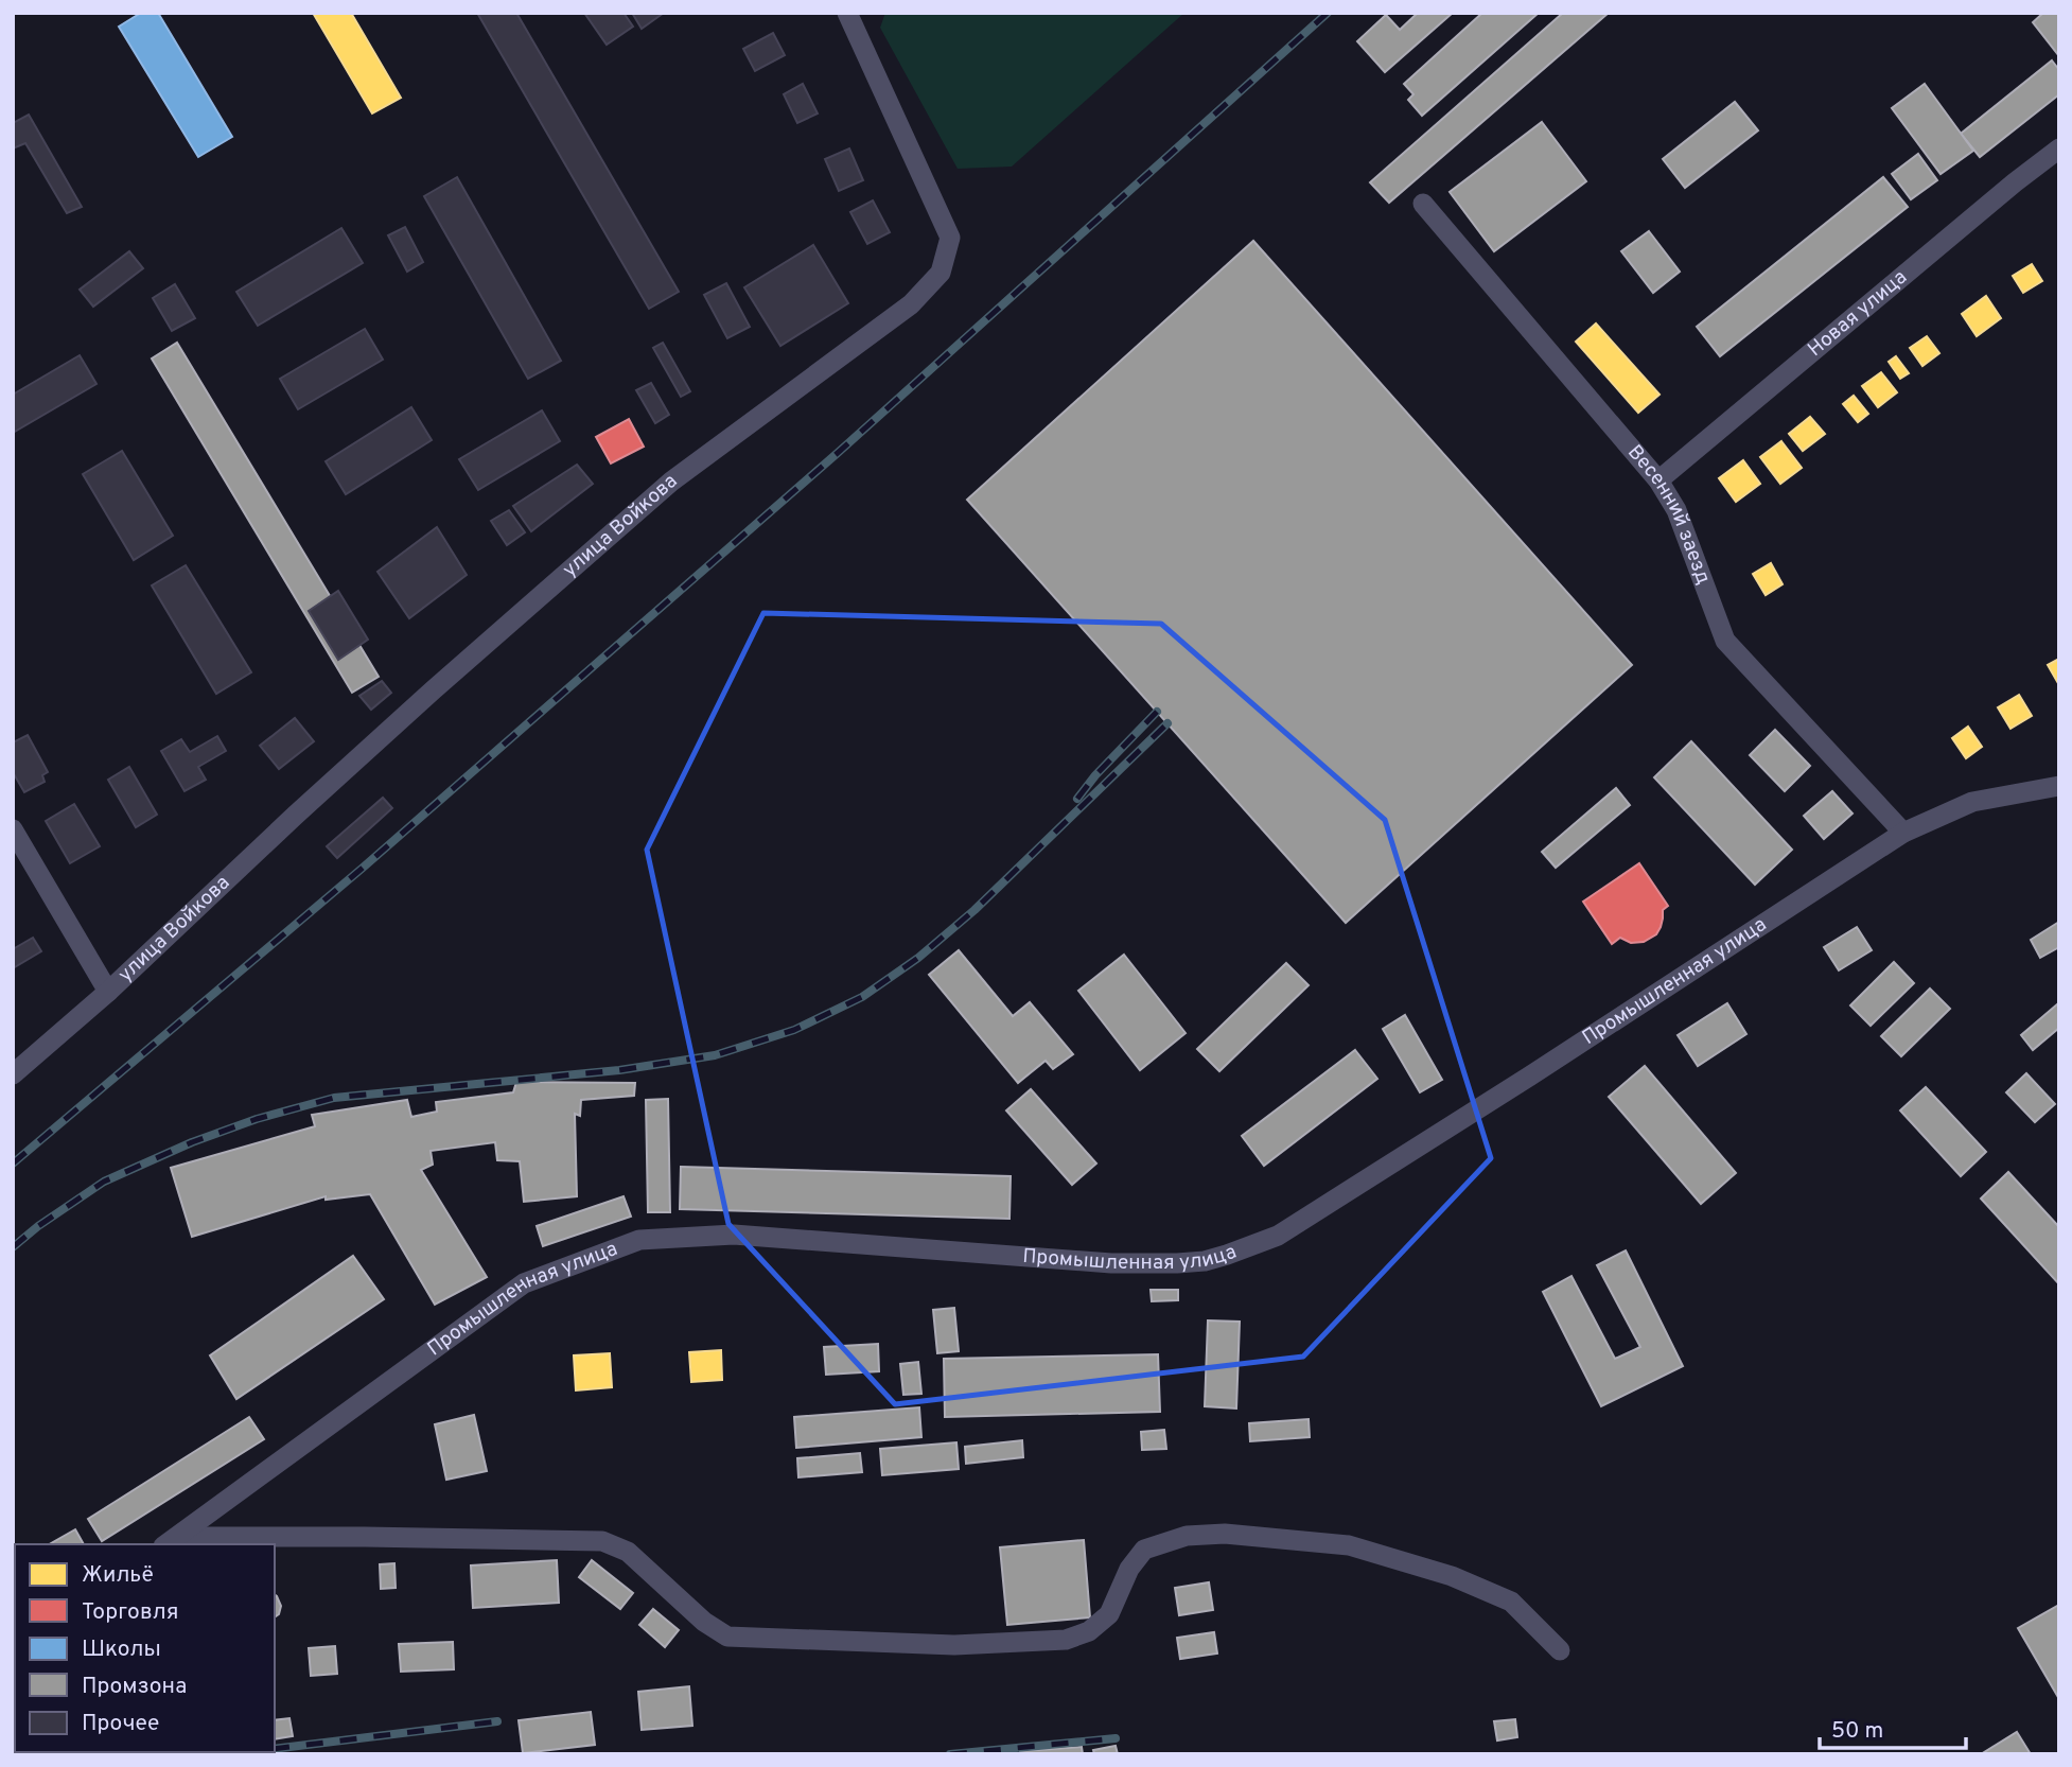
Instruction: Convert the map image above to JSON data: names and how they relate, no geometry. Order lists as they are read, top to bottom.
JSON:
{
  "streets": {
    "street": [
      "Новая улица",
      "Весенний заезд",
      "улица Войкова",
      "Промышленная улица"
    ]
  },
  "crossings": [
    ["Новая улица", "Весенний заезд"],
    ["Весенний заезд", "Промышленная улица"]
  ],
  "legend": [
    "Жильё",
    "Торговля",
    "Школы",
    "Промзона",
    "Прочее"
  ],
  "scale_bar": "50 m"
}
